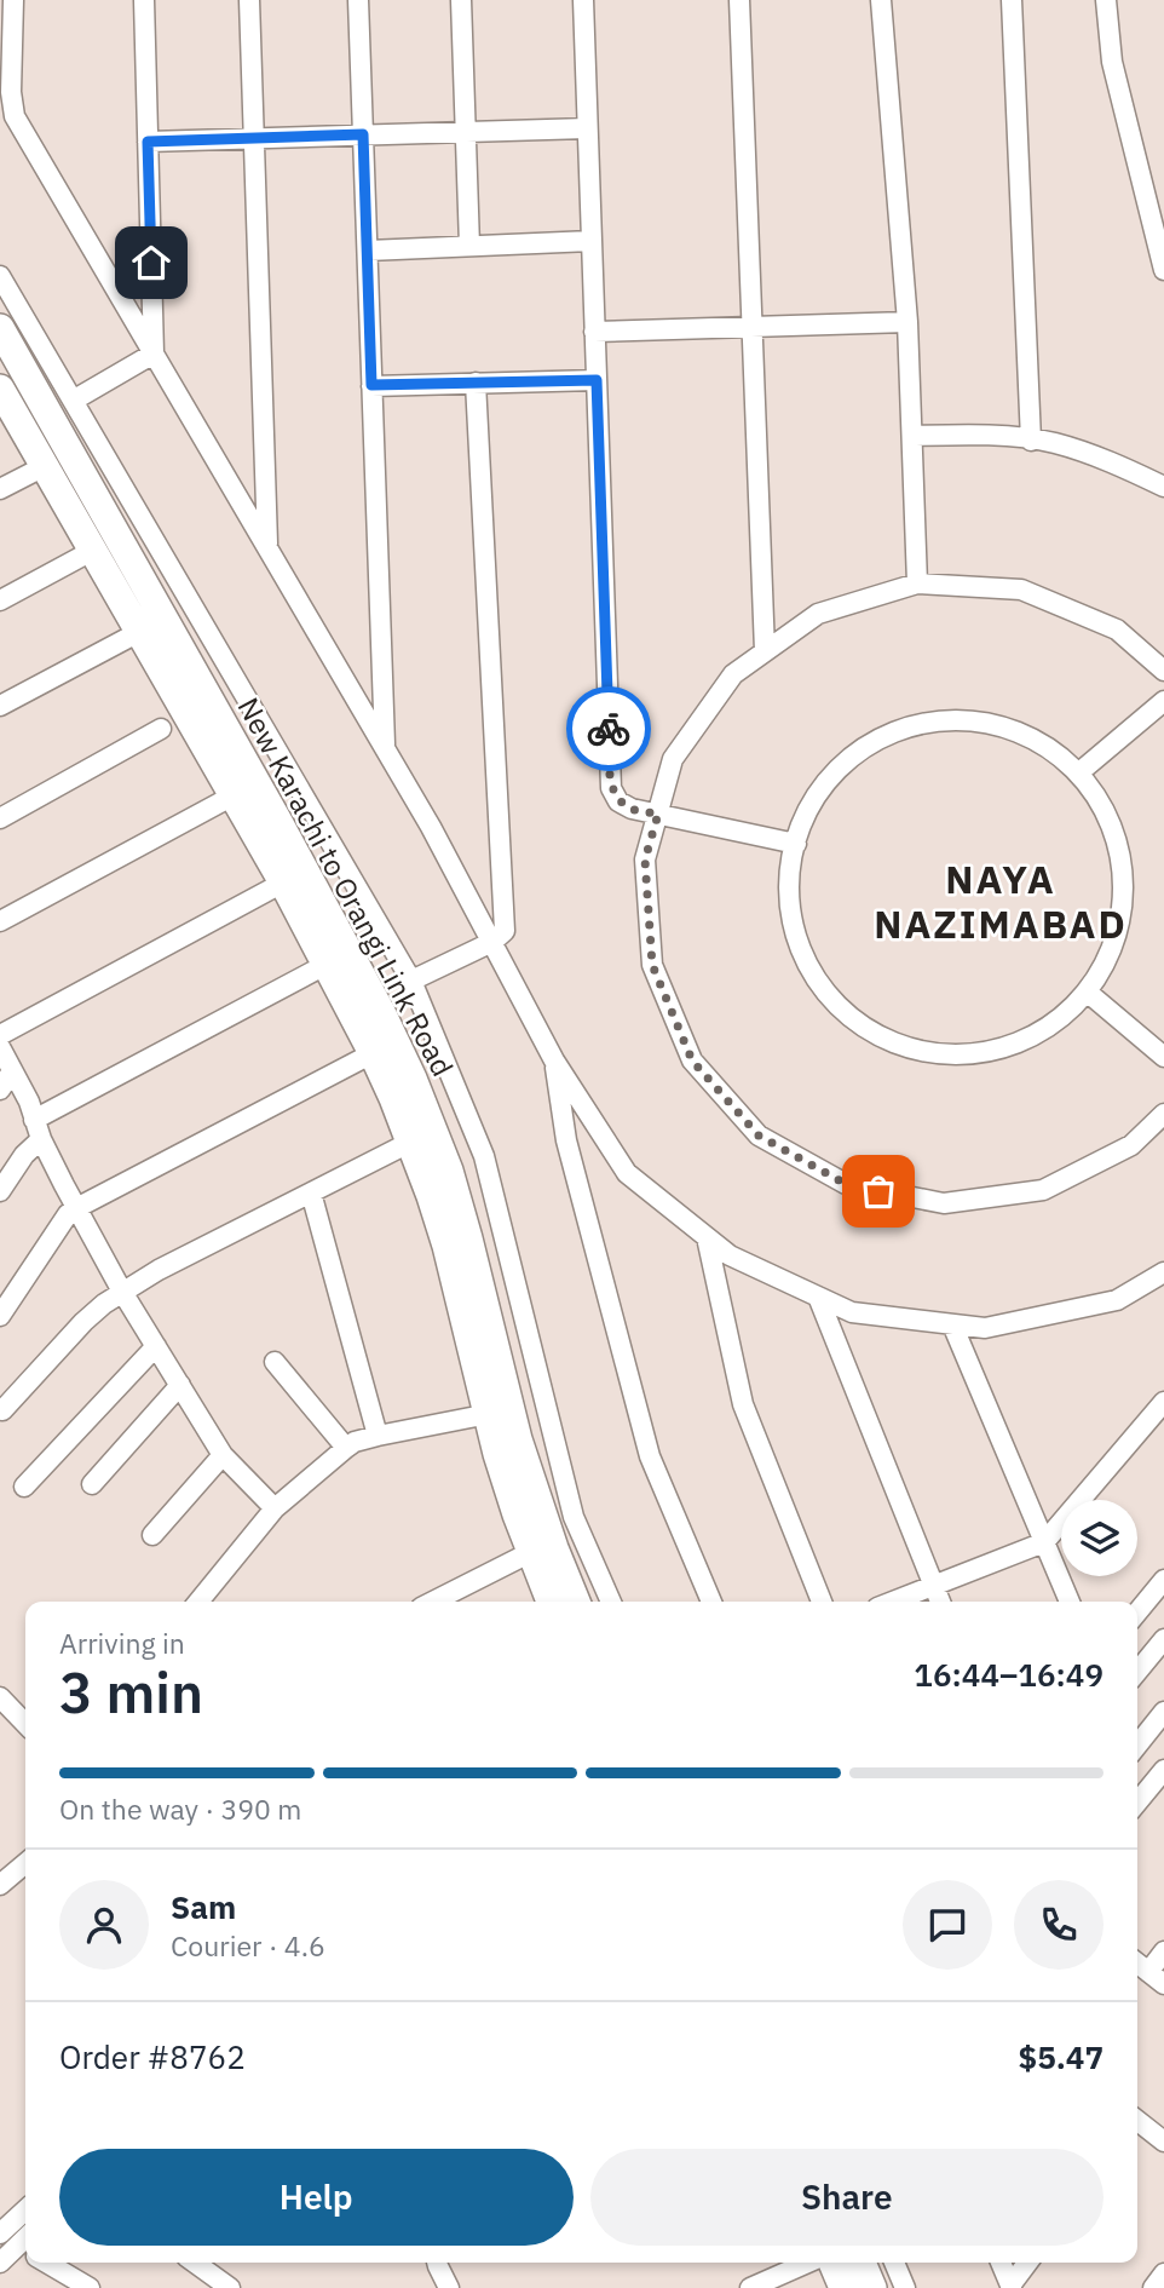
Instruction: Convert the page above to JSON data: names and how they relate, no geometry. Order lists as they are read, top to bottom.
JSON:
{
  "streets": {
    "street": ["New Karachi to Orangi Link Road"]
  },
  "districts": ["NAYA NAZIMABAD"],
  "page": {
    "heading": ["3 min", "Arriving in", "16:44–16:49"],
    "panel": [
      "Sam",
      "Courier · 4.6",
      "Order #8762",
      "$5.47"
    ],
    "bar": "On the way · 390 m",
    "buttons": ["Help", "Share"]
  }
}
